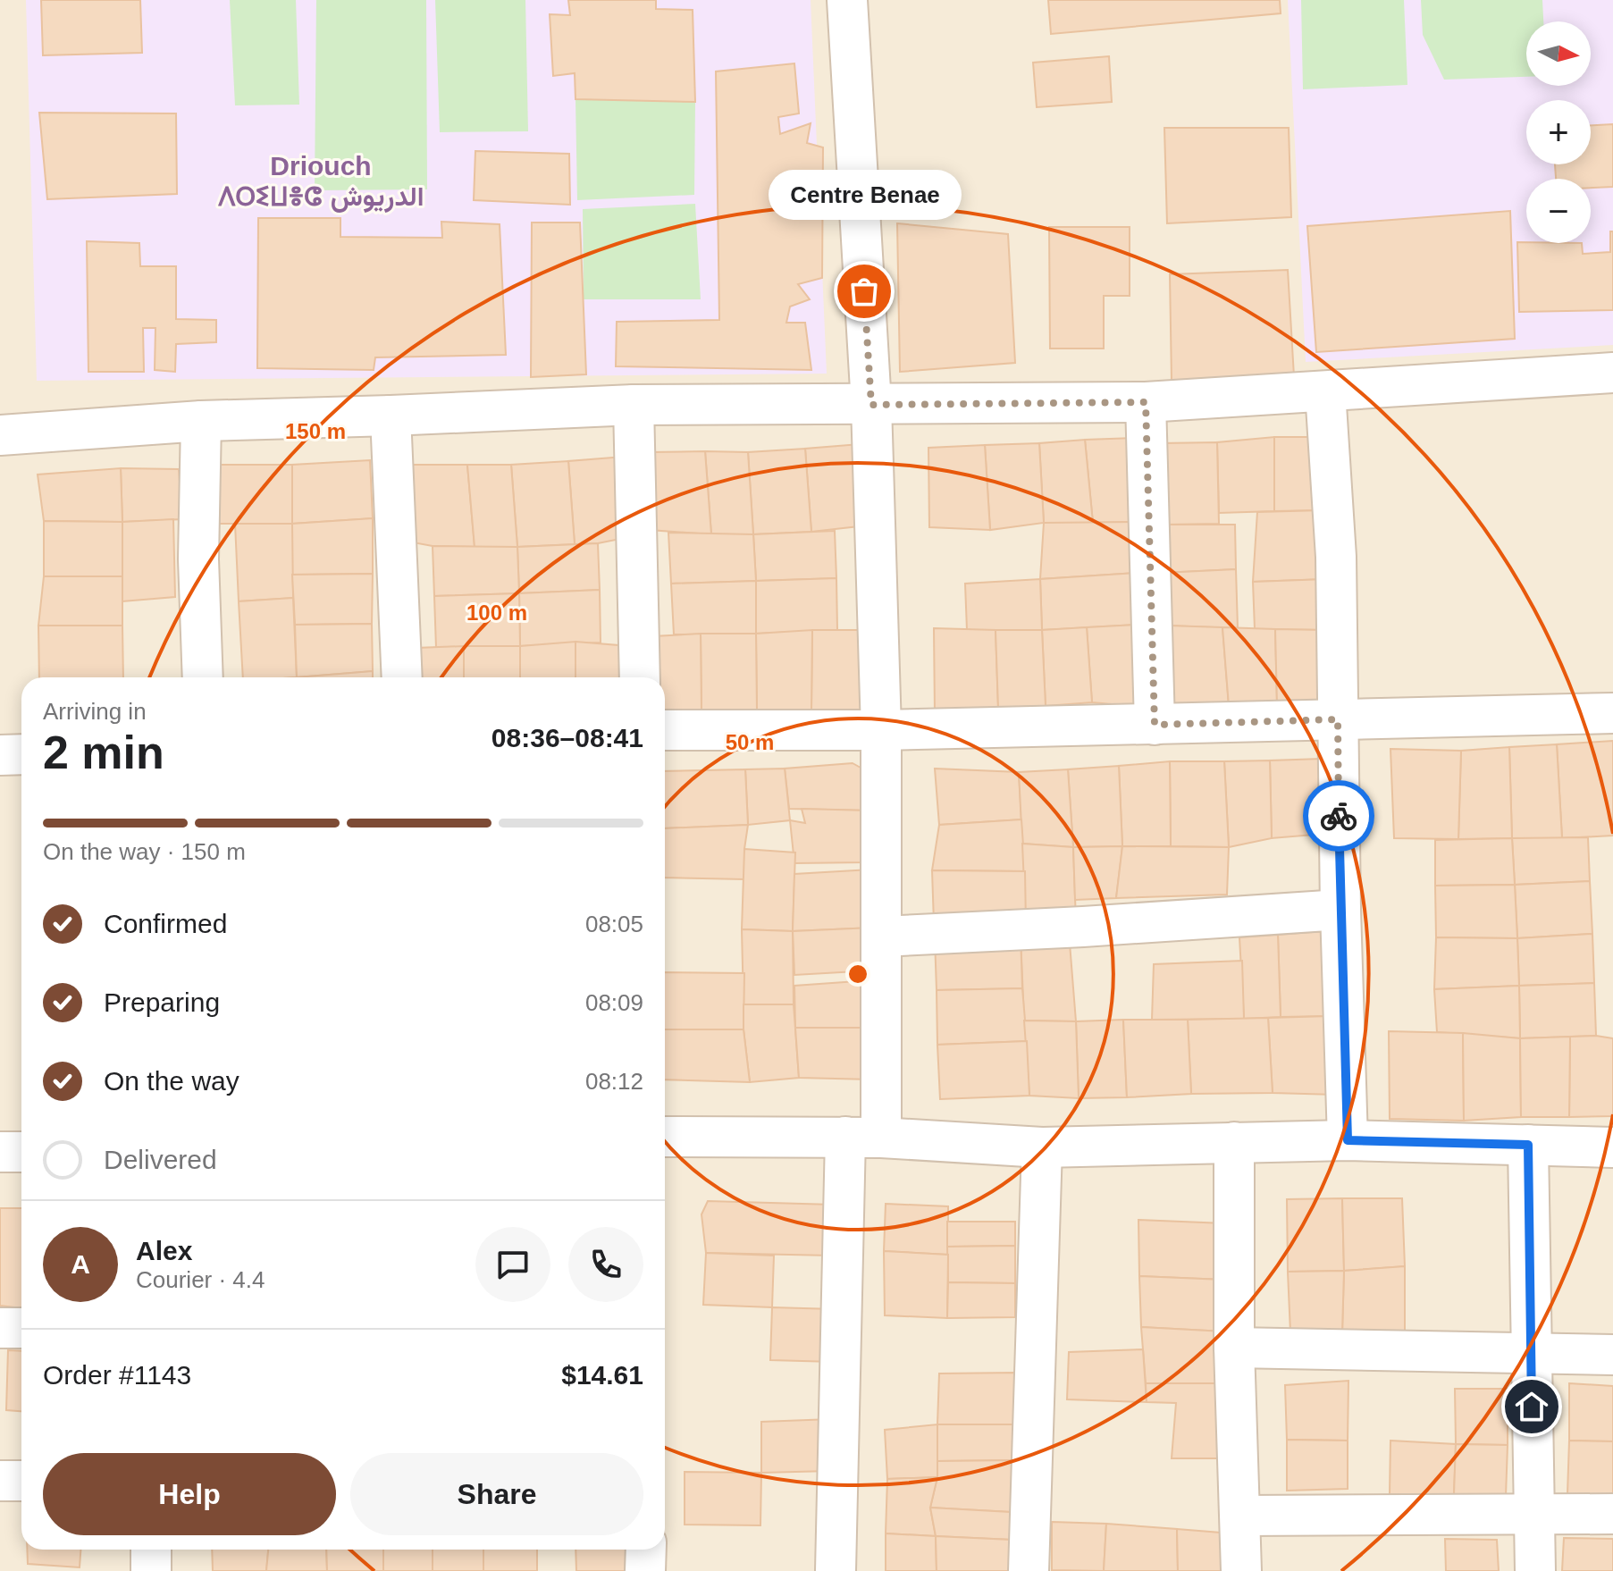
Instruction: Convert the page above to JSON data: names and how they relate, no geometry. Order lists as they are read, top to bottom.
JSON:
{
  "districts": ["Driouch ⴷⵔⵉⵡⴻⵛ الدريوش"],
  "places": ["Centre Benae"],
  "north": "right",
  "page": {
    "map_buttons": ["+", "−"],
    "bubble": "Centre Benae",
    "heading": ["2 min", "Arriving in", "08:36–08:41"],
    "panel": [
      "Alex",
      "Courier · 4.4",
      "Order #1143",
      "$14.61"
    ],
    "bar": "On the way · 150 m",
    "list": [
      ["Confirmed", "08:05"],
      ["Preparing", "08:09"],
      ["On the way", "08:12"],
      "Delivered"
    ],
    "round": "A",
    "buttons": ["Help", "Share"]
  },
  "rings": ["150 m", "100 m", "50 m"]
}
